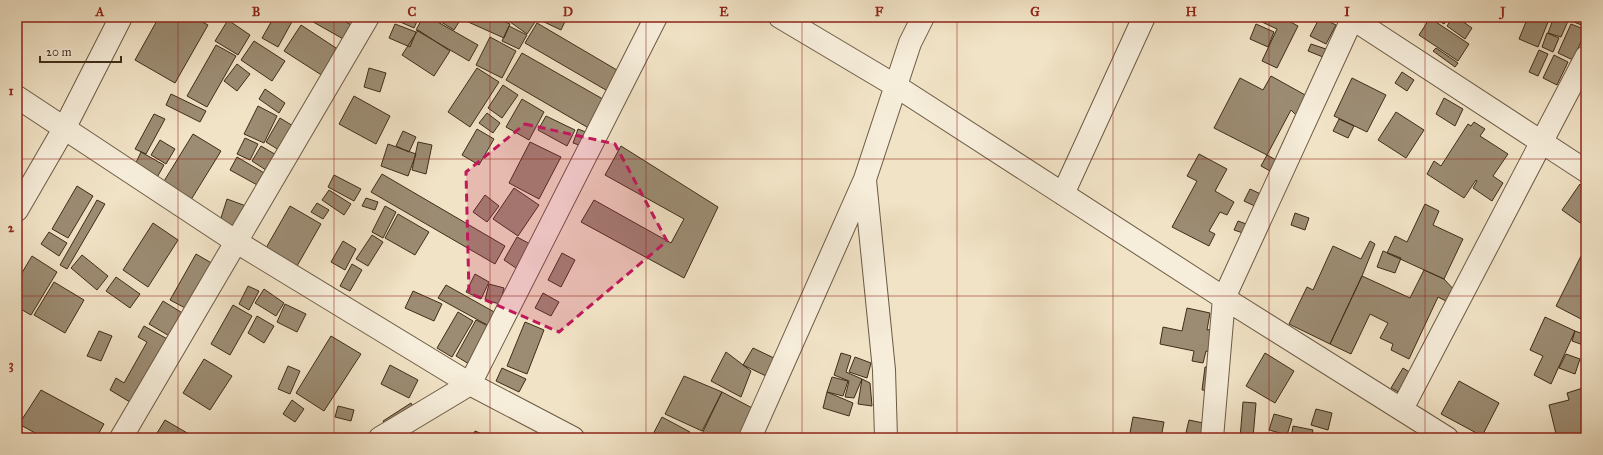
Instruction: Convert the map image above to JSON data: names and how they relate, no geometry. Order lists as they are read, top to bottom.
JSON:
{
  "scale_bar": "20 m",
  "grid": {
    "columns": [
      "A",
      "B",
      "C",
      "D",
      "E",
      "F",
      "G",
      "H",
      "I",
      "J"
    ],
    "rows": ["1", "2", "3"]
  }
}
